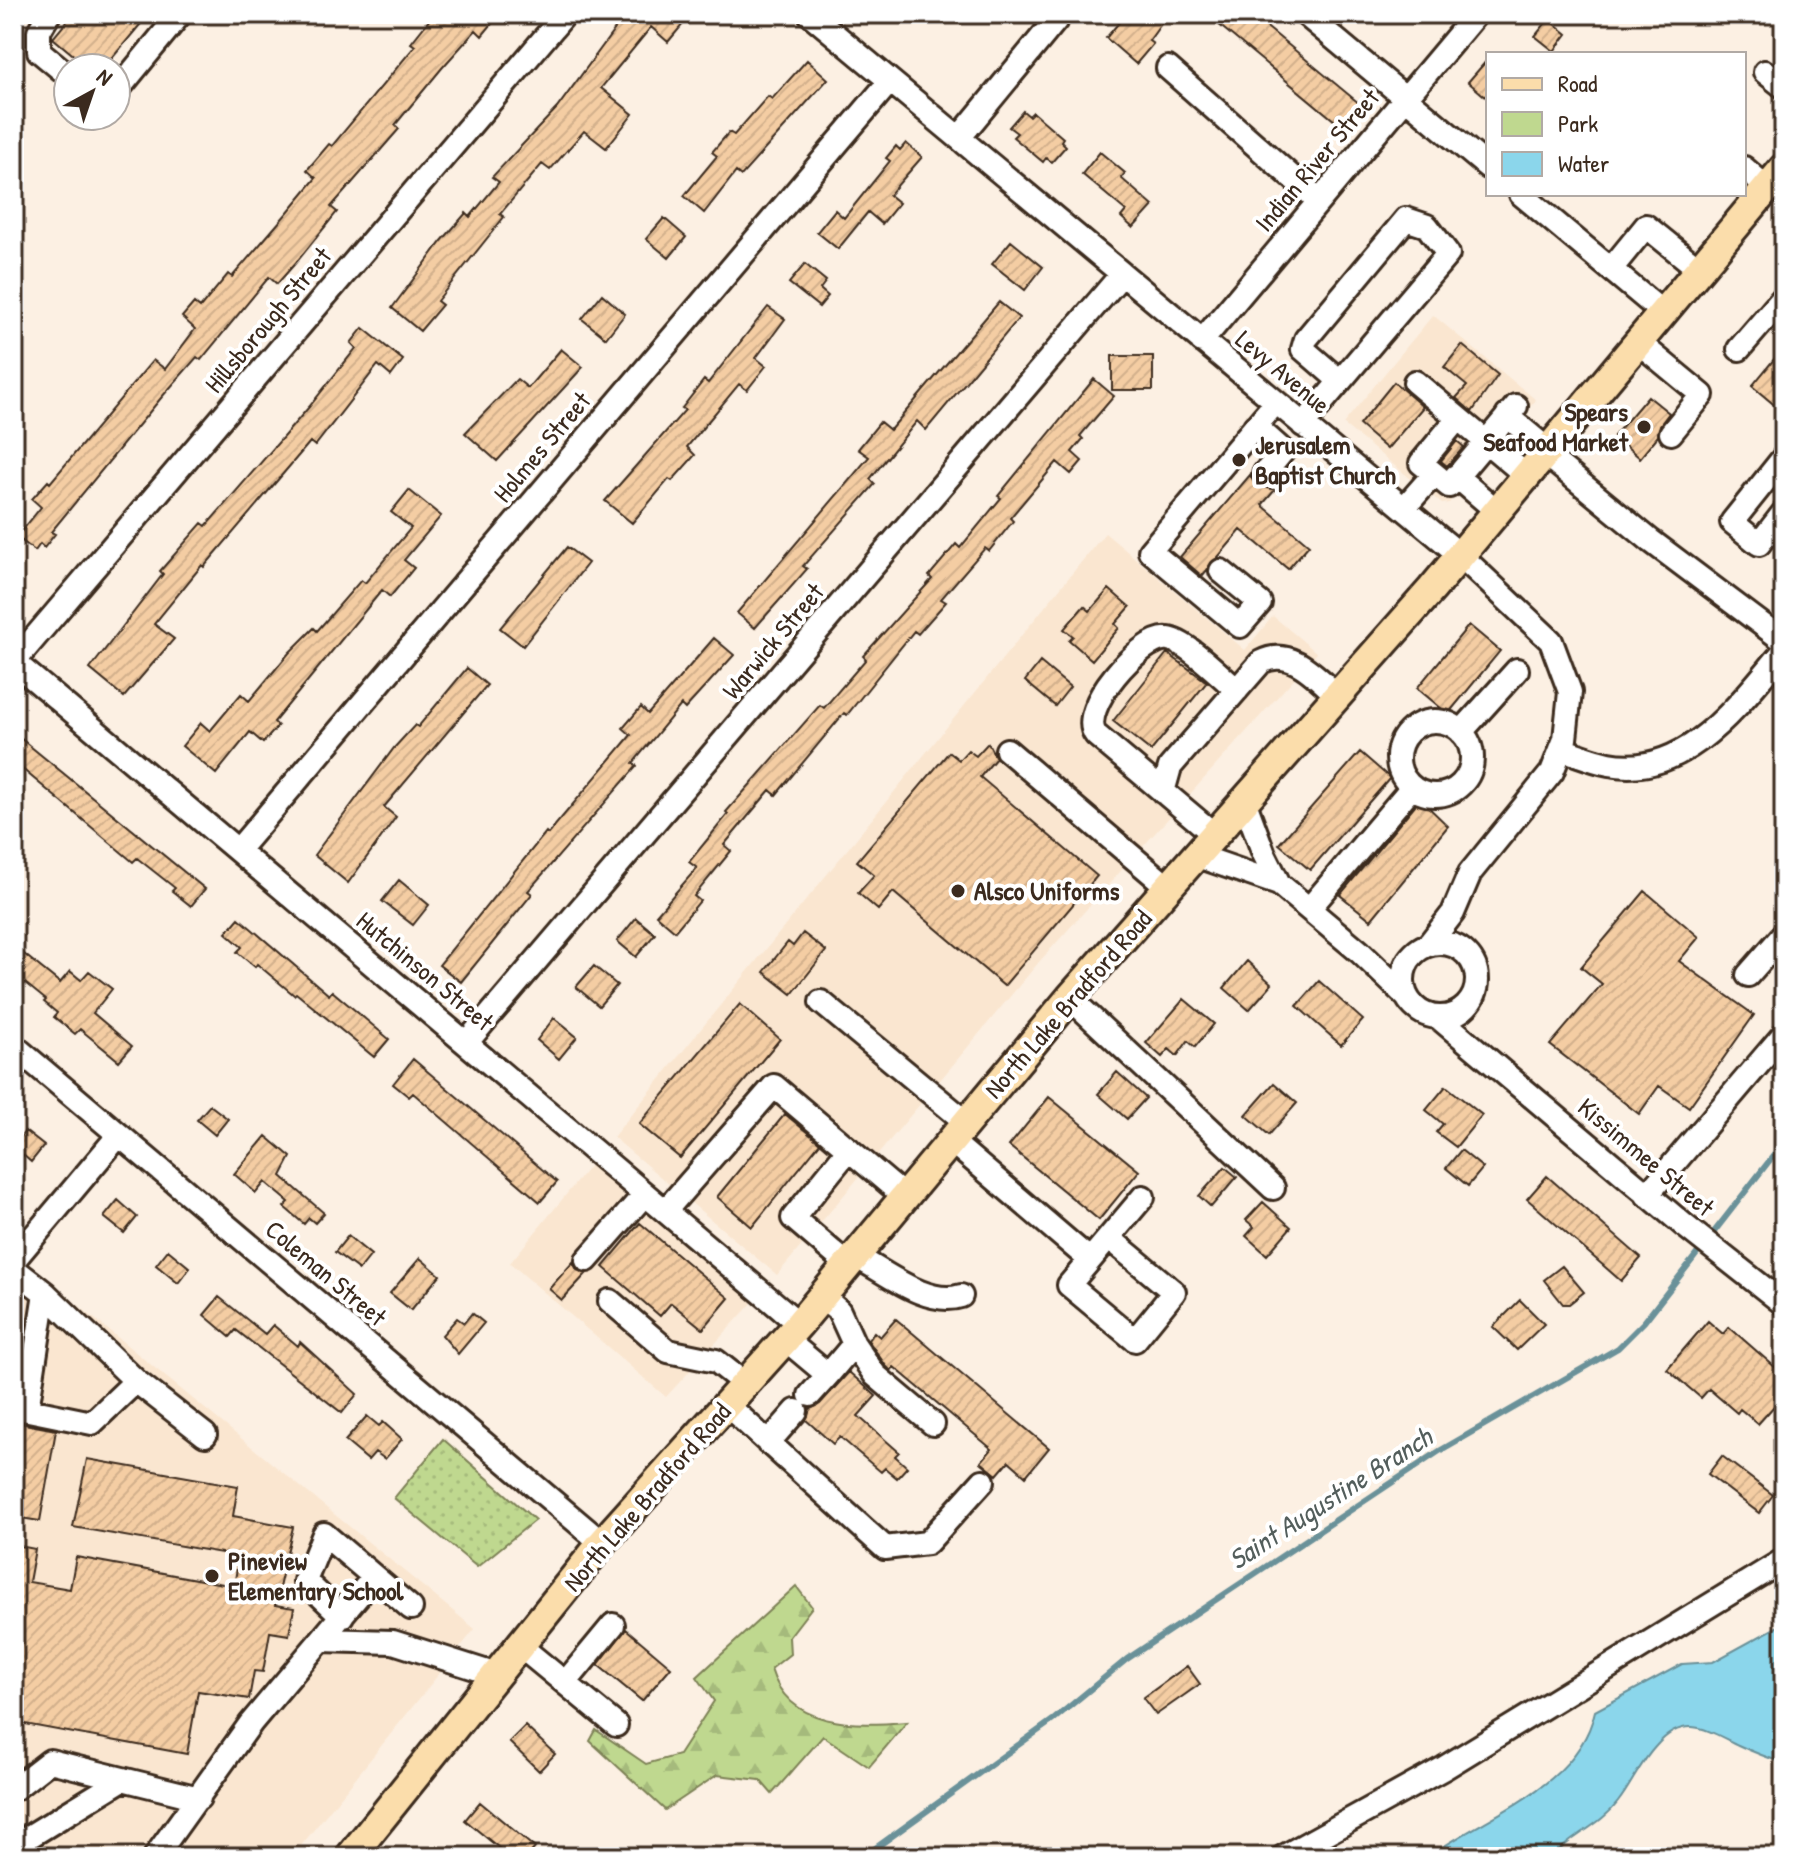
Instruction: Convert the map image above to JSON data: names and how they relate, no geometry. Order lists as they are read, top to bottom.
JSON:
{
  "streets": {
    "main road": ["North Lake Bradford Road"],
    "street": [
      "Indian River Street",
      "Hillsborough Street",
      "Levy Avenue",
      "Holmes Street",
      "Warwick Street",
      "Hutchinson Street",
      "Kissimmee Street",
      "Coleman Street"
    ]
  },
  "crossings": [
    ["Indian River Street", "Levy Avenue"],
    ["Hillsborough Street", "Hutchinson Street"],
    ["Levy Avenue", "Holmes Street"],
    ["Levy Avenue", "Warwick Street"],
    ["Levy Avenue", "North Lake Bradford Road"],
    ["Levy Avenue", "Kissimmee Street"],
    ["Holmes Street", "Hutchinson Street"],
    ["Warwick Street", "Hutchinson Street"],
    ["Hutchinson Street", "North Lake Bradford Road"],
    ["North Lake Bradford Road", "Coleman Street"]
  ],
  "water": ["Saint Augustine Branch"],
  "places": [
    "Spears Seafood Market",
    "Jerusalem Baptist Church",
    "Alsco Uniforms",
    "Pineview Elementary School"
  ],
  "legend": ["Road", "Park", "Water"],
  "north": "top right"
}
